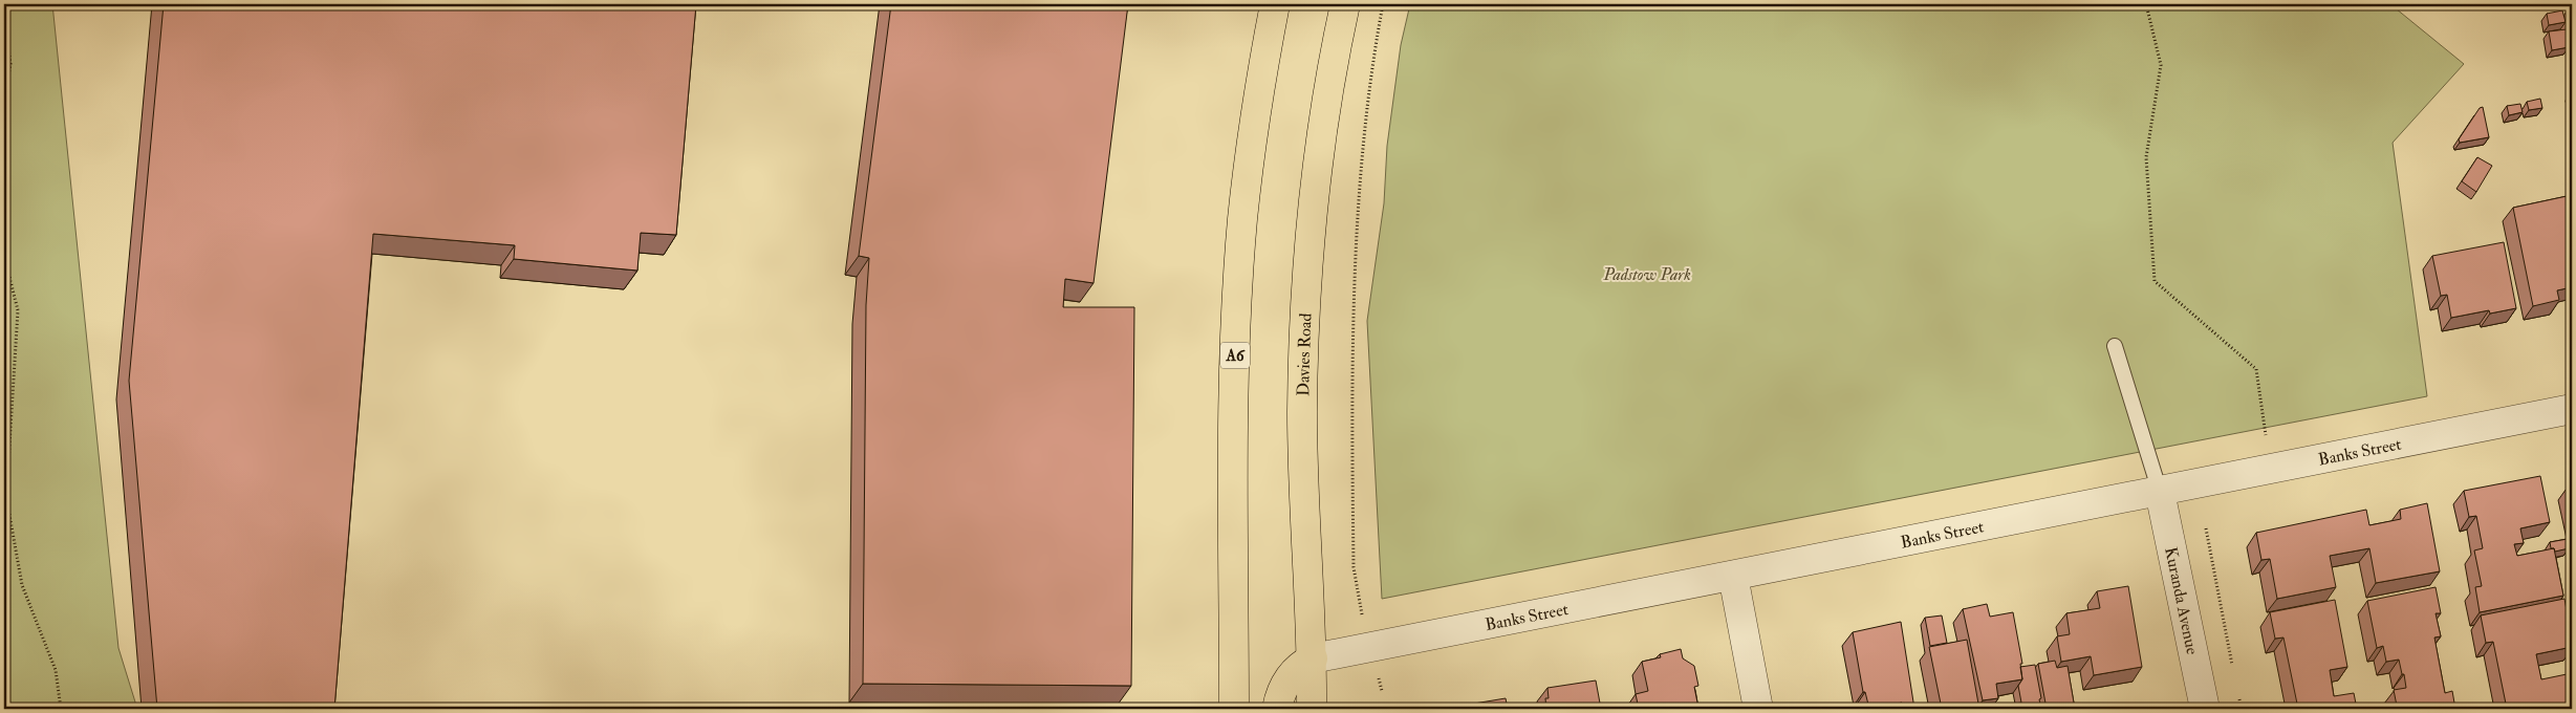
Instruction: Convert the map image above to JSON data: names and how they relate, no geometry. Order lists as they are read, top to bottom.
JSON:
{
  "streets": {
    "highway": ["A6", "Davies Road"],
    "street": ["Banks Street", "Kuranda Avenue"]
  },
  "crossings": [
    ["Davies Road", "Banks Street"],
    ["Banks Street", "Kuranda Avenue"]
  ],
  "parks": ["Padstow Park"]
}
